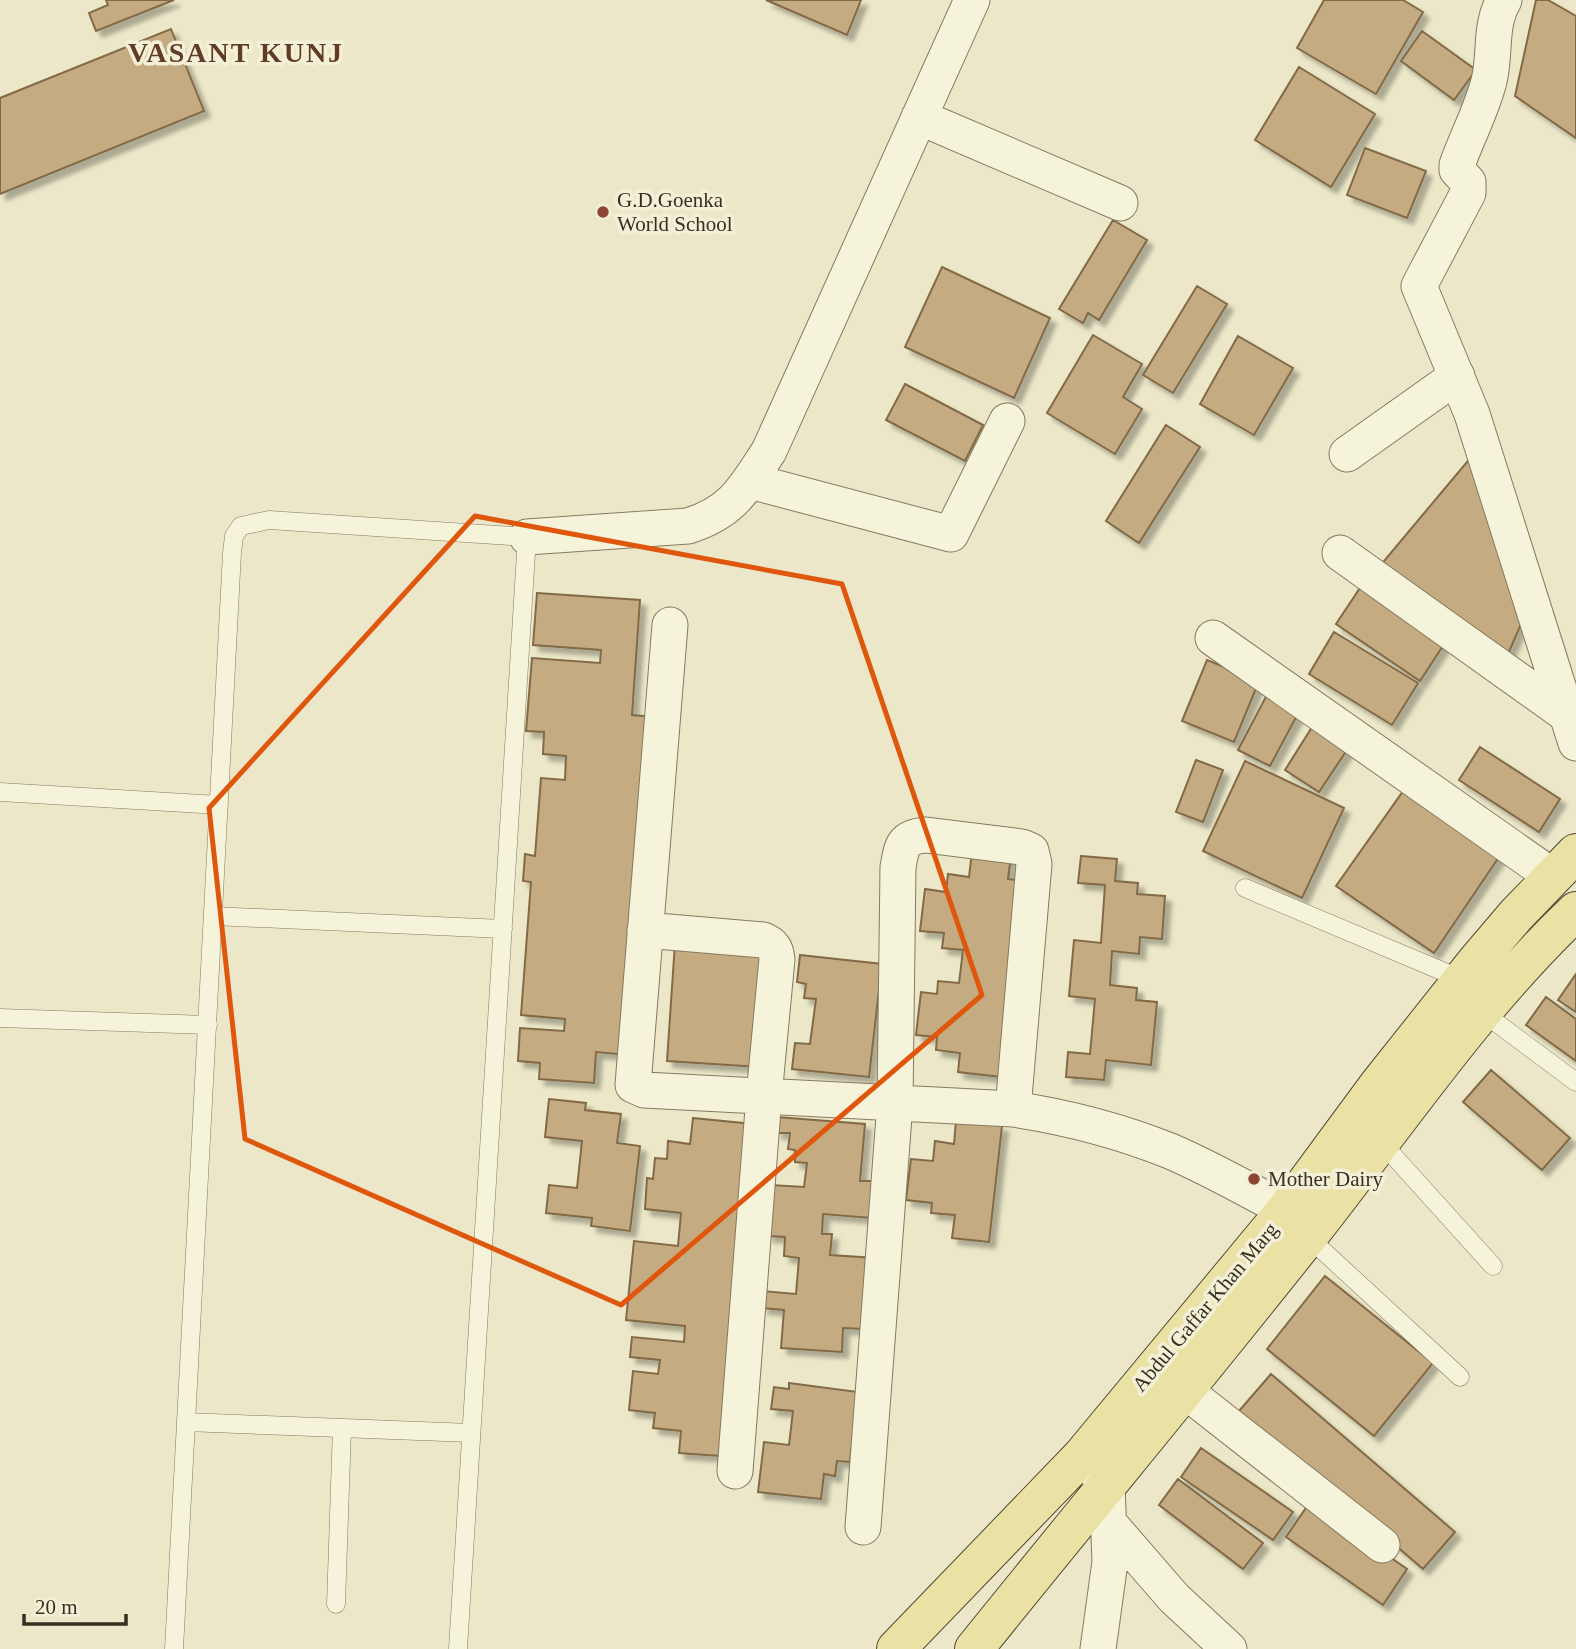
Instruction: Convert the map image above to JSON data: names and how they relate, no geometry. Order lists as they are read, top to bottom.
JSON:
{
  "streets": {
    "main road": ["Abdul Gaffar Khan Marg"]
  },
  "districts": ["VASANT KUNJ"],
  "places": ["G.D.Goenka World School", "Mother Dairy"],
  "scale_bar": "20 m"
}
